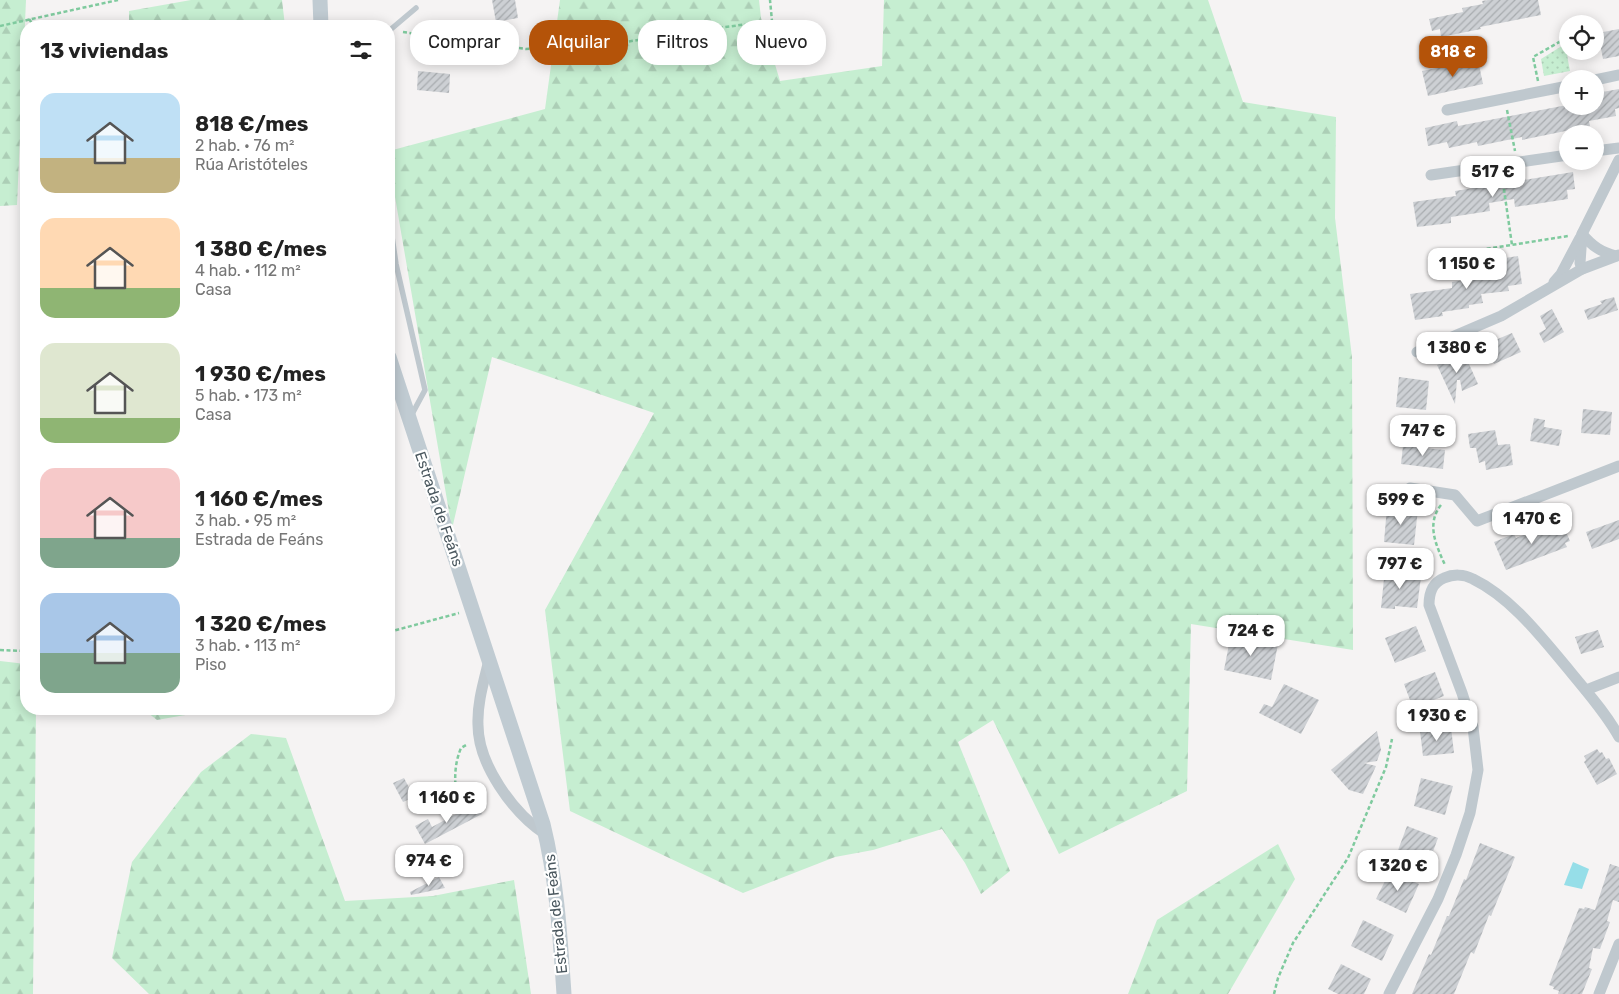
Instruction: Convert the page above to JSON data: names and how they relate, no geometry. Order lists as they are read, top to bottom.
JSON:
{
  "streets": {
    "street": ["Estrada de Feáns"]
  },
  "page": {
    "map_buttons": ["+", "−"],
    "chip": [
      "Comprar",
      "Alquilar",
      "Filtros",
      "Nuevo"
    ],
    "heading": "13 viviendas",
    "price": [
      "818 €",
      "517 €",
      "1 150 €",
      "1 380 €",
      "747 €",
      "599 €",
      "1 470 €",
      "797 €",
      "724 €",
      "1 930 €",
      "1 160 €",
      "974 €",
      "1 320 €"
    ],
    "list": [
      {
        "name": "818 €/mes",
        "note": "2 hab. · 76 m² · Rúa Aristóteles"
      },
      {
        "name": "1 380 €/mes",
        "note": "4 hab. · 112 m² · Casa"
      },
      {
        "name": "1 930 €/mes",
        "note": "5 hab. · 173 m² · Casa"
      },
      {
        "name": "1 160 €/mes",
        "note": "3 hab. · 95 m² · Estrada de Feáns"
      },
      {
        "name": "1 320 €/mes",
        "note": "3 hab. · 113 m² · Piso"
      }
    ]
  }
}
